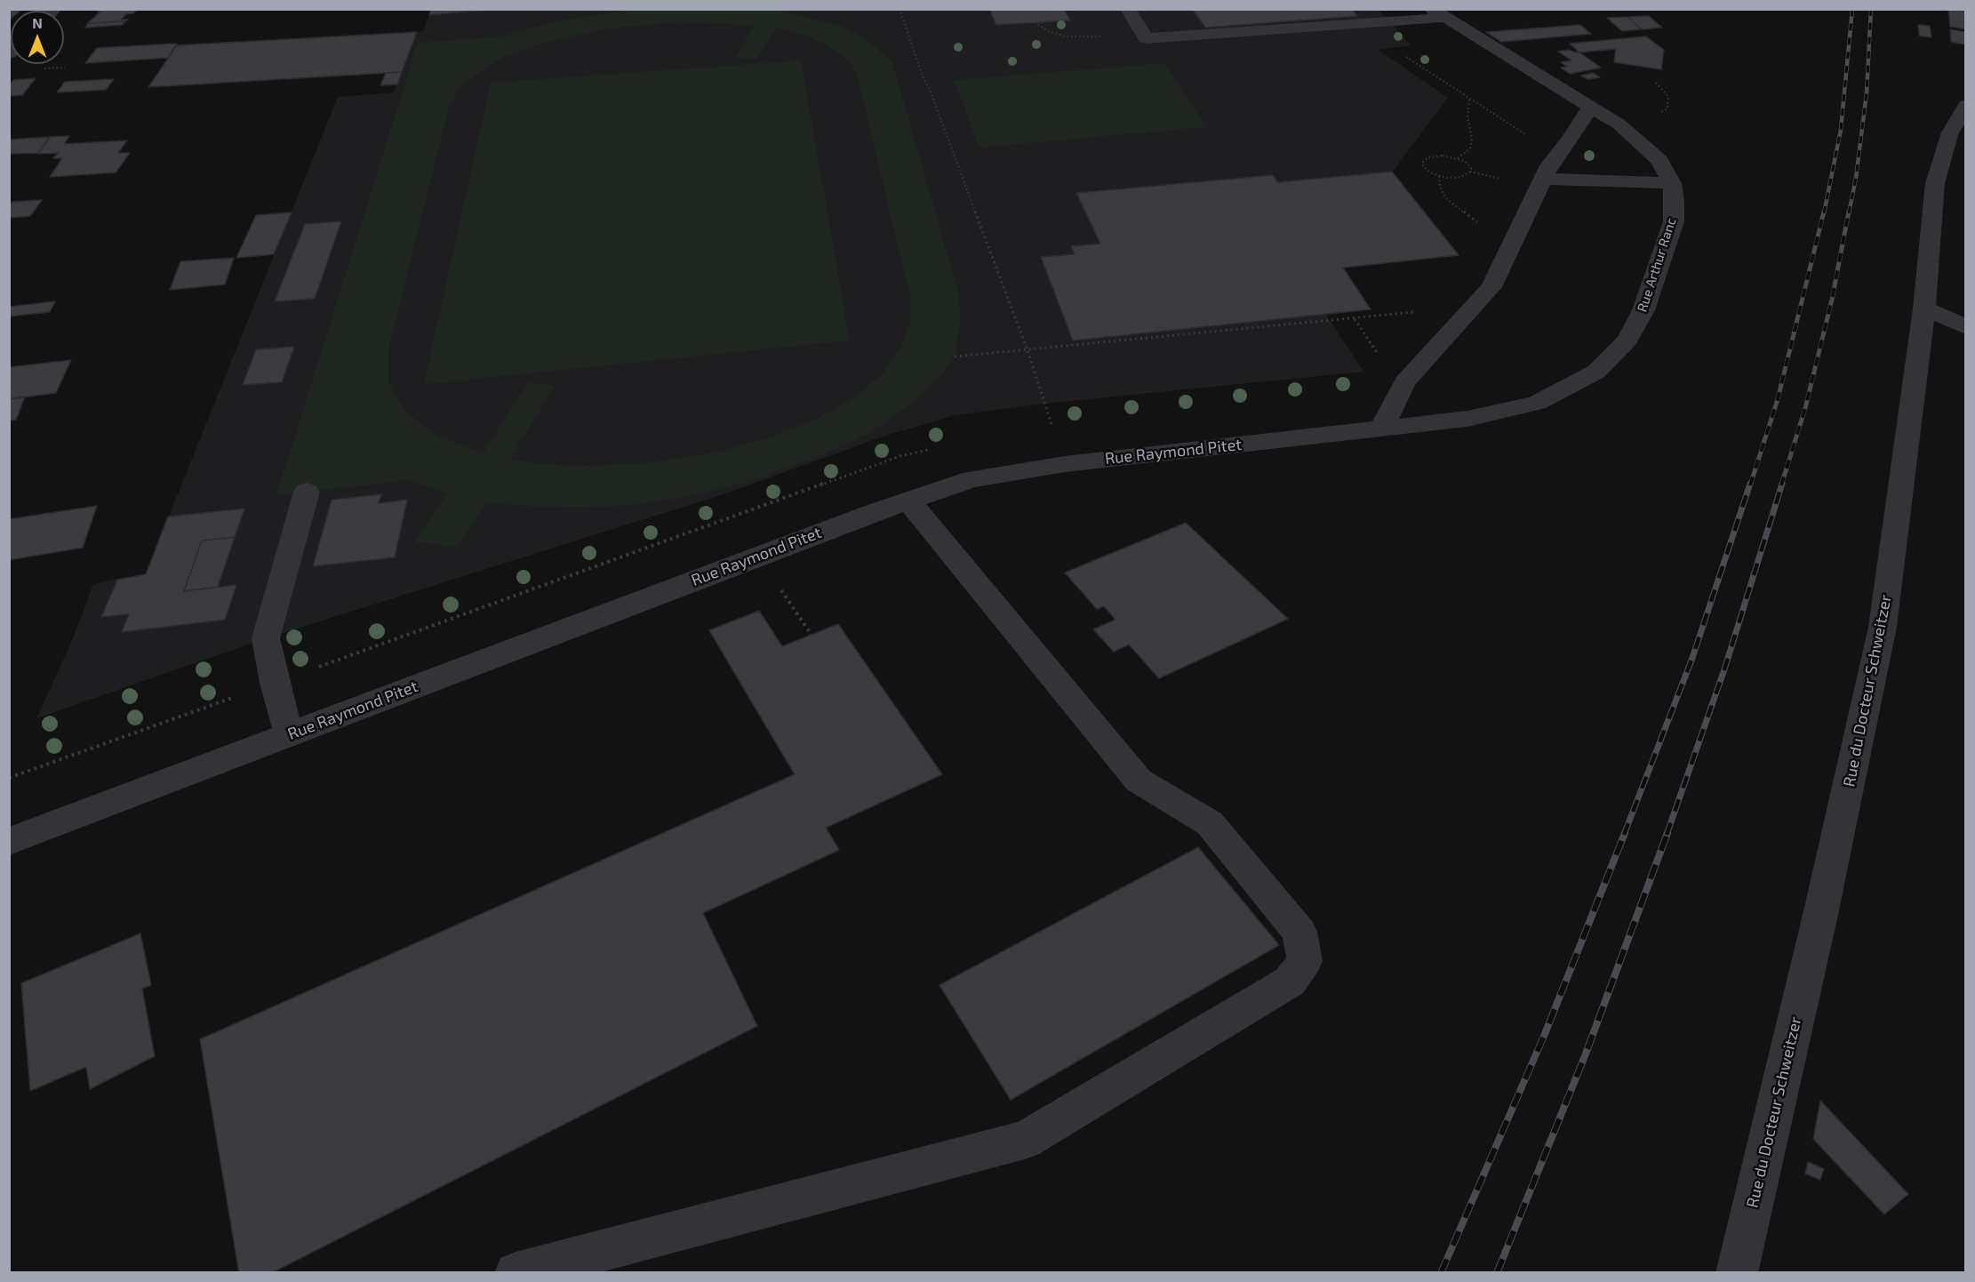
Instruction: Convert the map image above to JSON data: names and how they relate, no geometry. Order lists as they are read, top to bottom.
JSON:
{
  "streets": {
    "street": ["Rue Arthur Ranc", "Rue Raymond Pitet", "Rue du Docteur Schweitzer"]
  },
  "crossings": [
    ["Rue Arthur Ranc", "Rue Raymond Pitet"]
  ],
  "north": "top"
}
